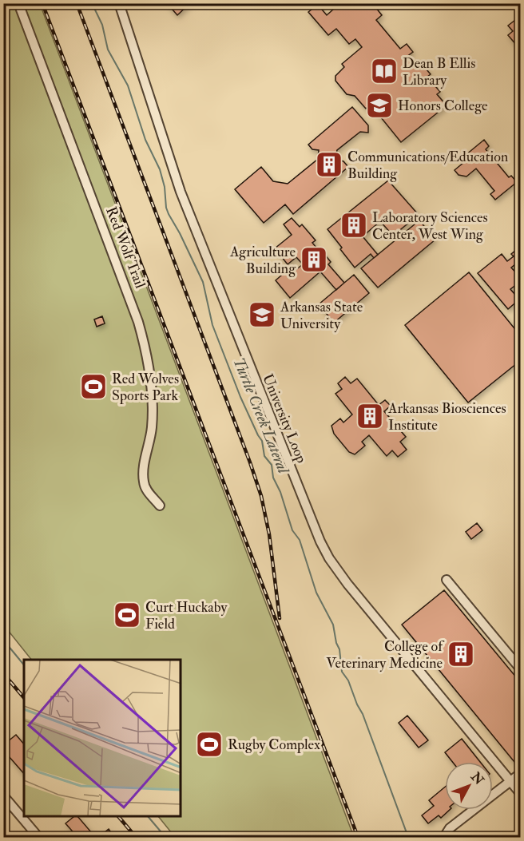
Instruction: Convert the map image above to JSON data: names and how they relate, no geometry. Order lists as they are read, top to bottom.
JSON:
{
  "streets": {
    "street": ["Red Wolf Trail", "University Loop"]
  },
  "water": ["Turtle Creek Lateral"],
  "places": {
    "library": ["Dean B Ellis Library"],
    "school or university": ["Honors College", "Arkansas State University"],
    "building": [
      "Communications/Education Building",
      "Laboratory Sciences Center, West Wing",
      "Agriculture Building",
      "Arkansas Biosciences Institute",
      "College of Veterinary Medicine"
    ],
    "sports": ["Red Wolves Sports Park", "Curt Huckaby Field", "Rugby Complex"]
  },
  "north": "top right"
}
